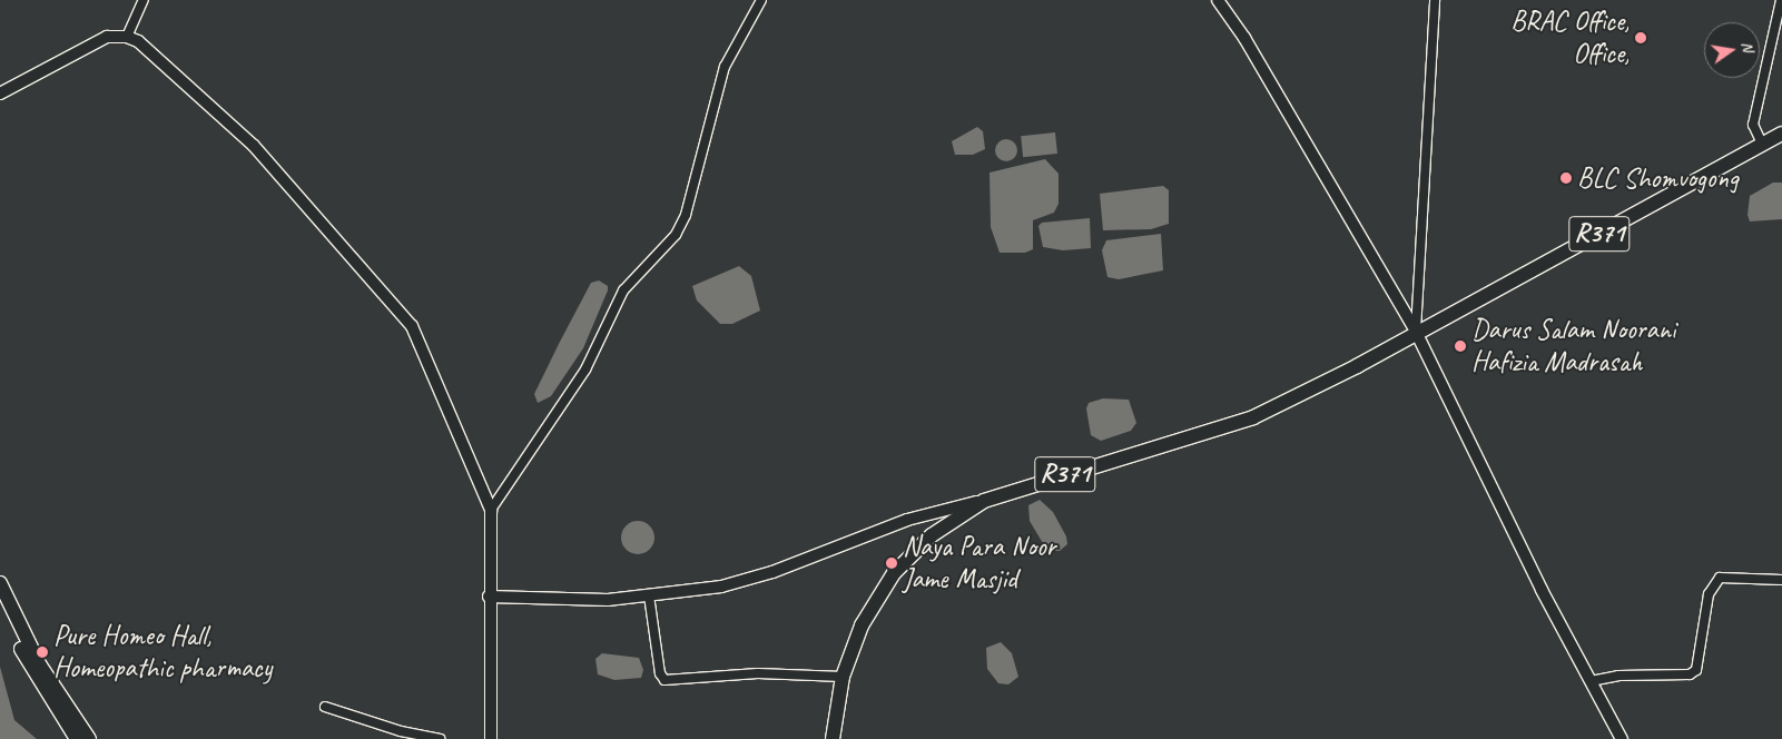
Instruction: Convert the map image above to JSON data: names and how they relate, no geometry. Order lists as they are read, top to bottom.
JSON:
{
  "streets": {
    "main road": ["R371"]
  },
  "places": [
    "BRAC Office, Office,",
    "BLC Shomvogong",
    "Darus Salam Noorani Hafizia Madrasah",
    "Naya Para Noor Jame Masjid",
    "Pure Homeo Hall, Homeopathic pharmacy"
  ],
  "north": "right"
}
